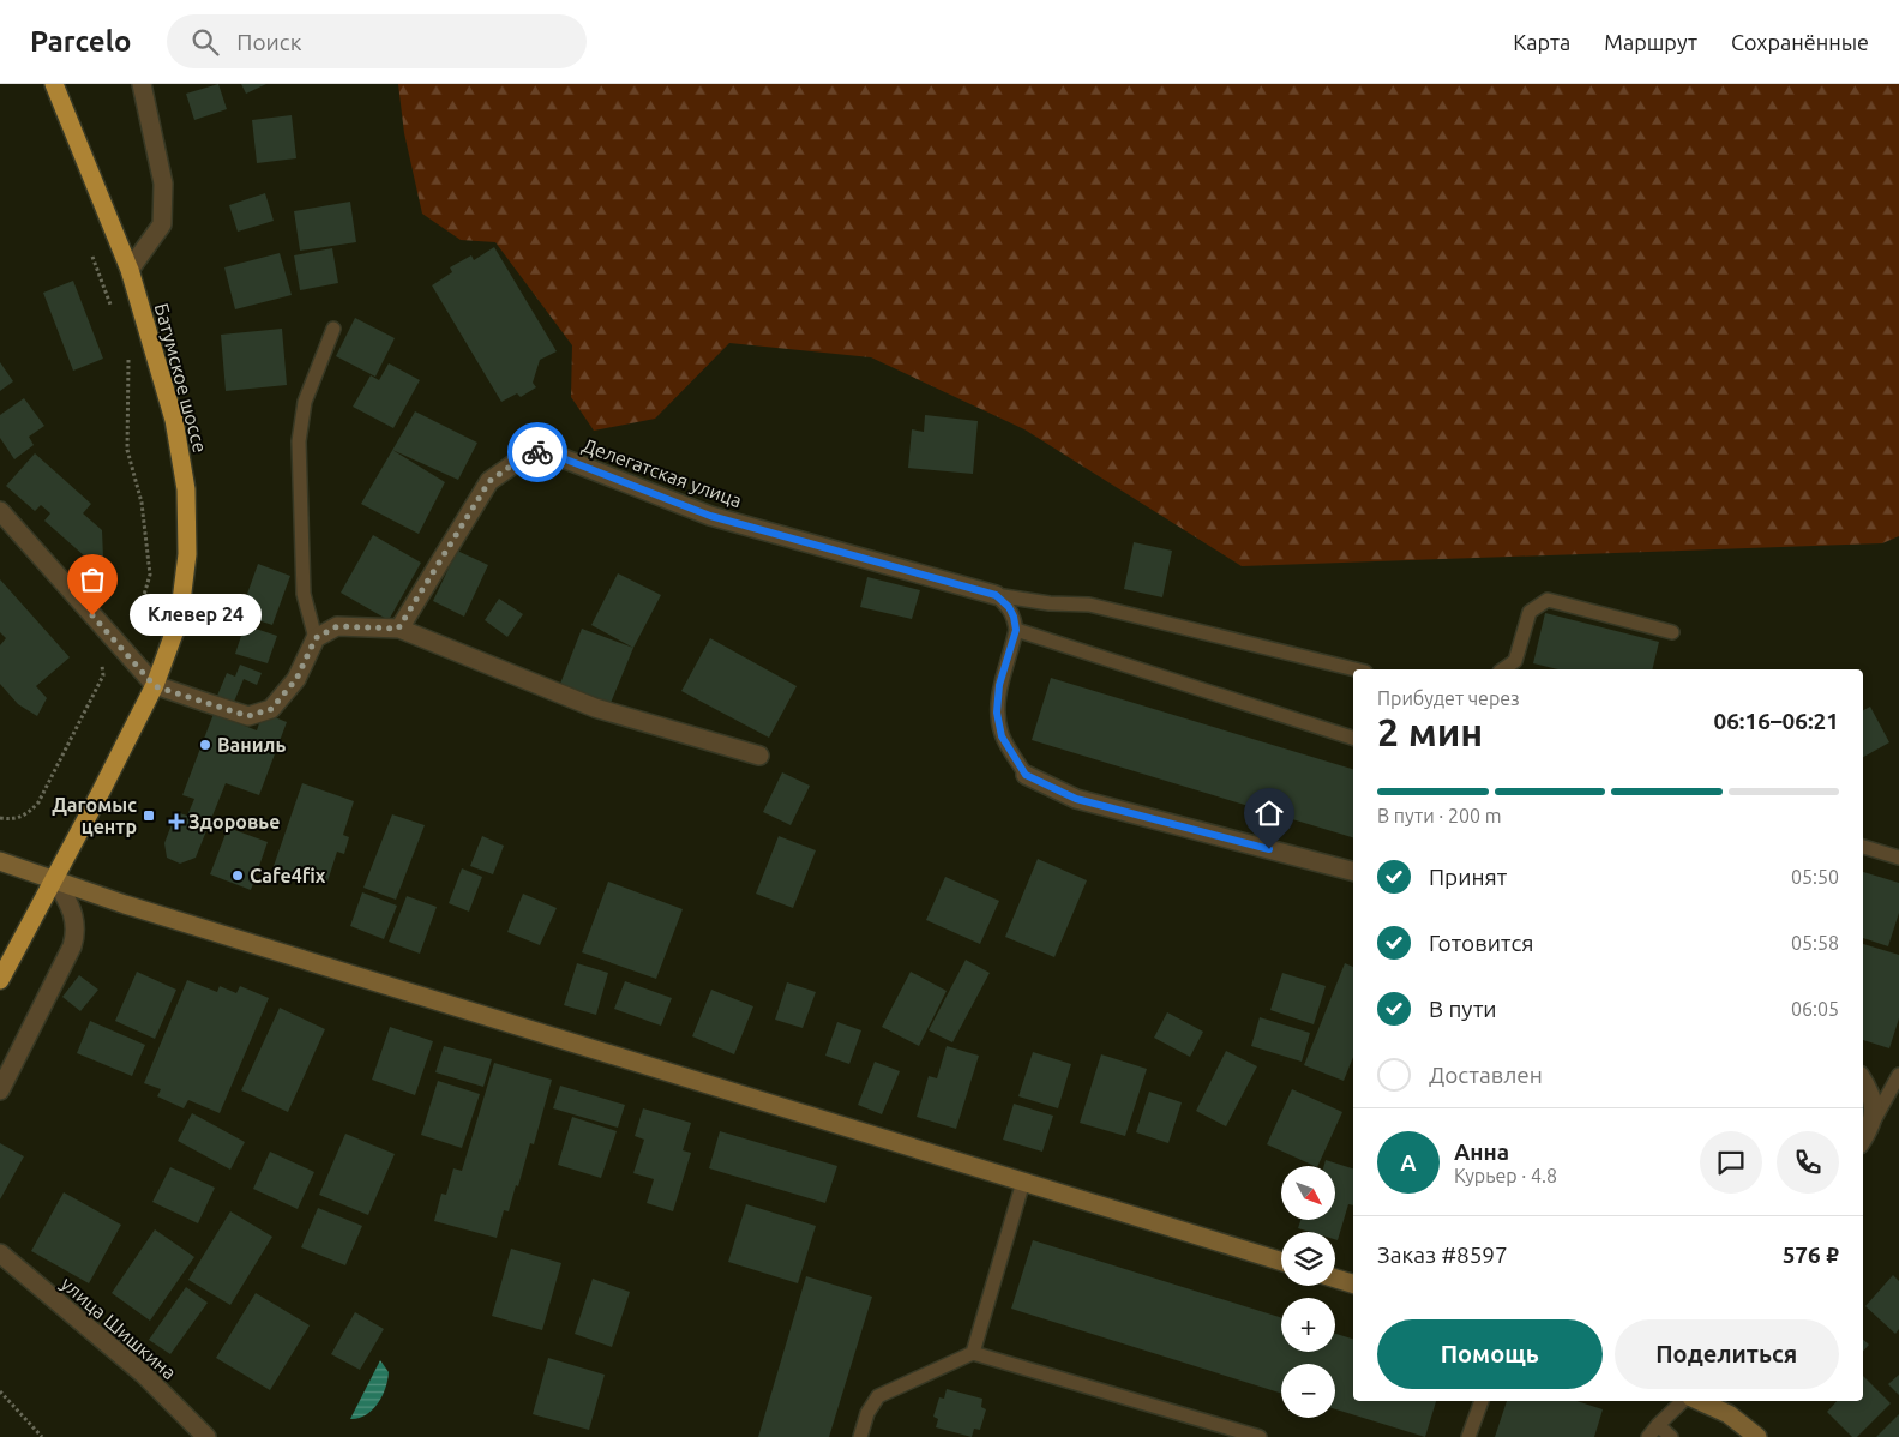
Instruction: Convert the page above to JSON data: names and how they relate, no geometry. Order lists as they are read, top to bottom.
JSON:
{
  "streets": {
    "highway": ["Батумское шоссе"],
    "street": ["Делегатская улица", "улица Шишкина"]
  },
  "places": {
    "other": ["Клевер 24", "Ваниль", "Cafe4fix"],
    "transit": ["Дагомыс центр"],
    "health": ["Здоровье"]
  },
  "north": "bottom right",
  "page": {
    "header": "Parcelo",
    "search": "Поиск",
    "nav": ["Карта", "Маршрут", "Сохранённые"],
    "bubble": "Клевер 24",
    "heading": ["2 мин", "Прибудет через", "06:16–06:21"],
    "panel": [
      "Анна",
      "Курьер · 4.8",
      "Заказ #8597",
      "576 ₽"
    ],
    "bar": "В пути · 200 m",
    "list": [
      ["Принят", "05:50"],
      ["Готовится", "05:58"],
      ["В пути", "06:05"],
      "Доставлен"
    ],
    "round": "А",
    "map_buttons": ["+", "−"],
    "buttons": ["Помощь", "Поделиться"]
  }
}
